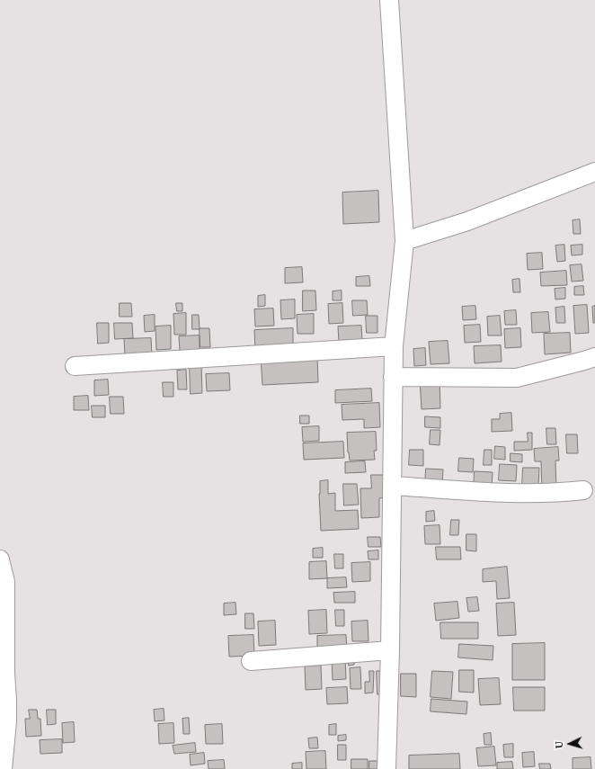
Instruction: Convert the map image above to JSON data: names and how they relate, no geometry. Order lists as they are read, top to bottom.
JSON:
{
  "north": "left"
}
